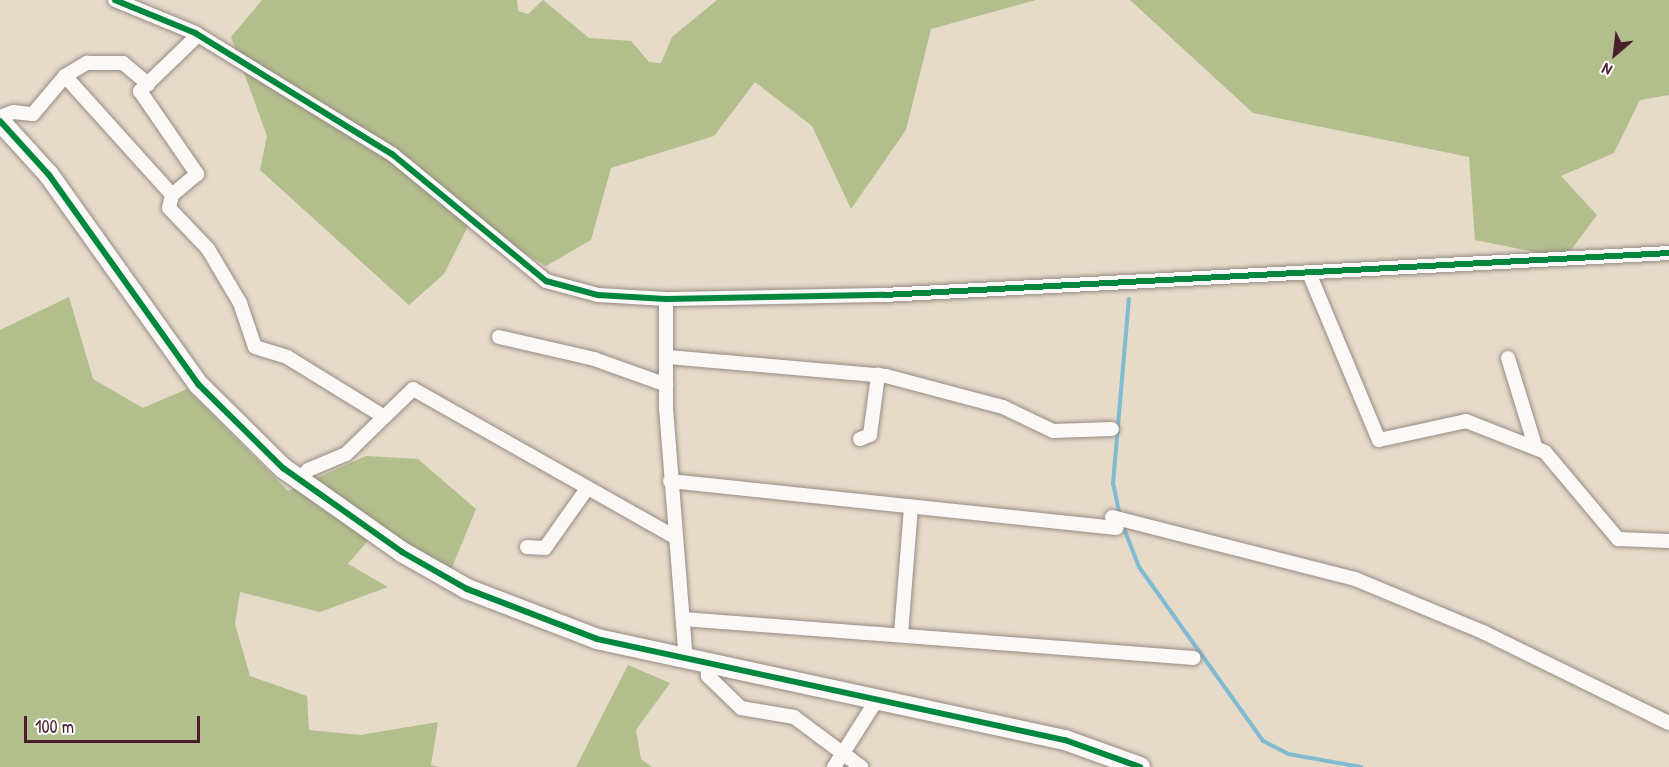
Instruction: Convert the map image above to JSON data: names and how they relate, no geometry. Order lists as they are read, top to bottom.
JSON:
{
  "scale_bar": "100 m",
  "north": "bottom left"
}
